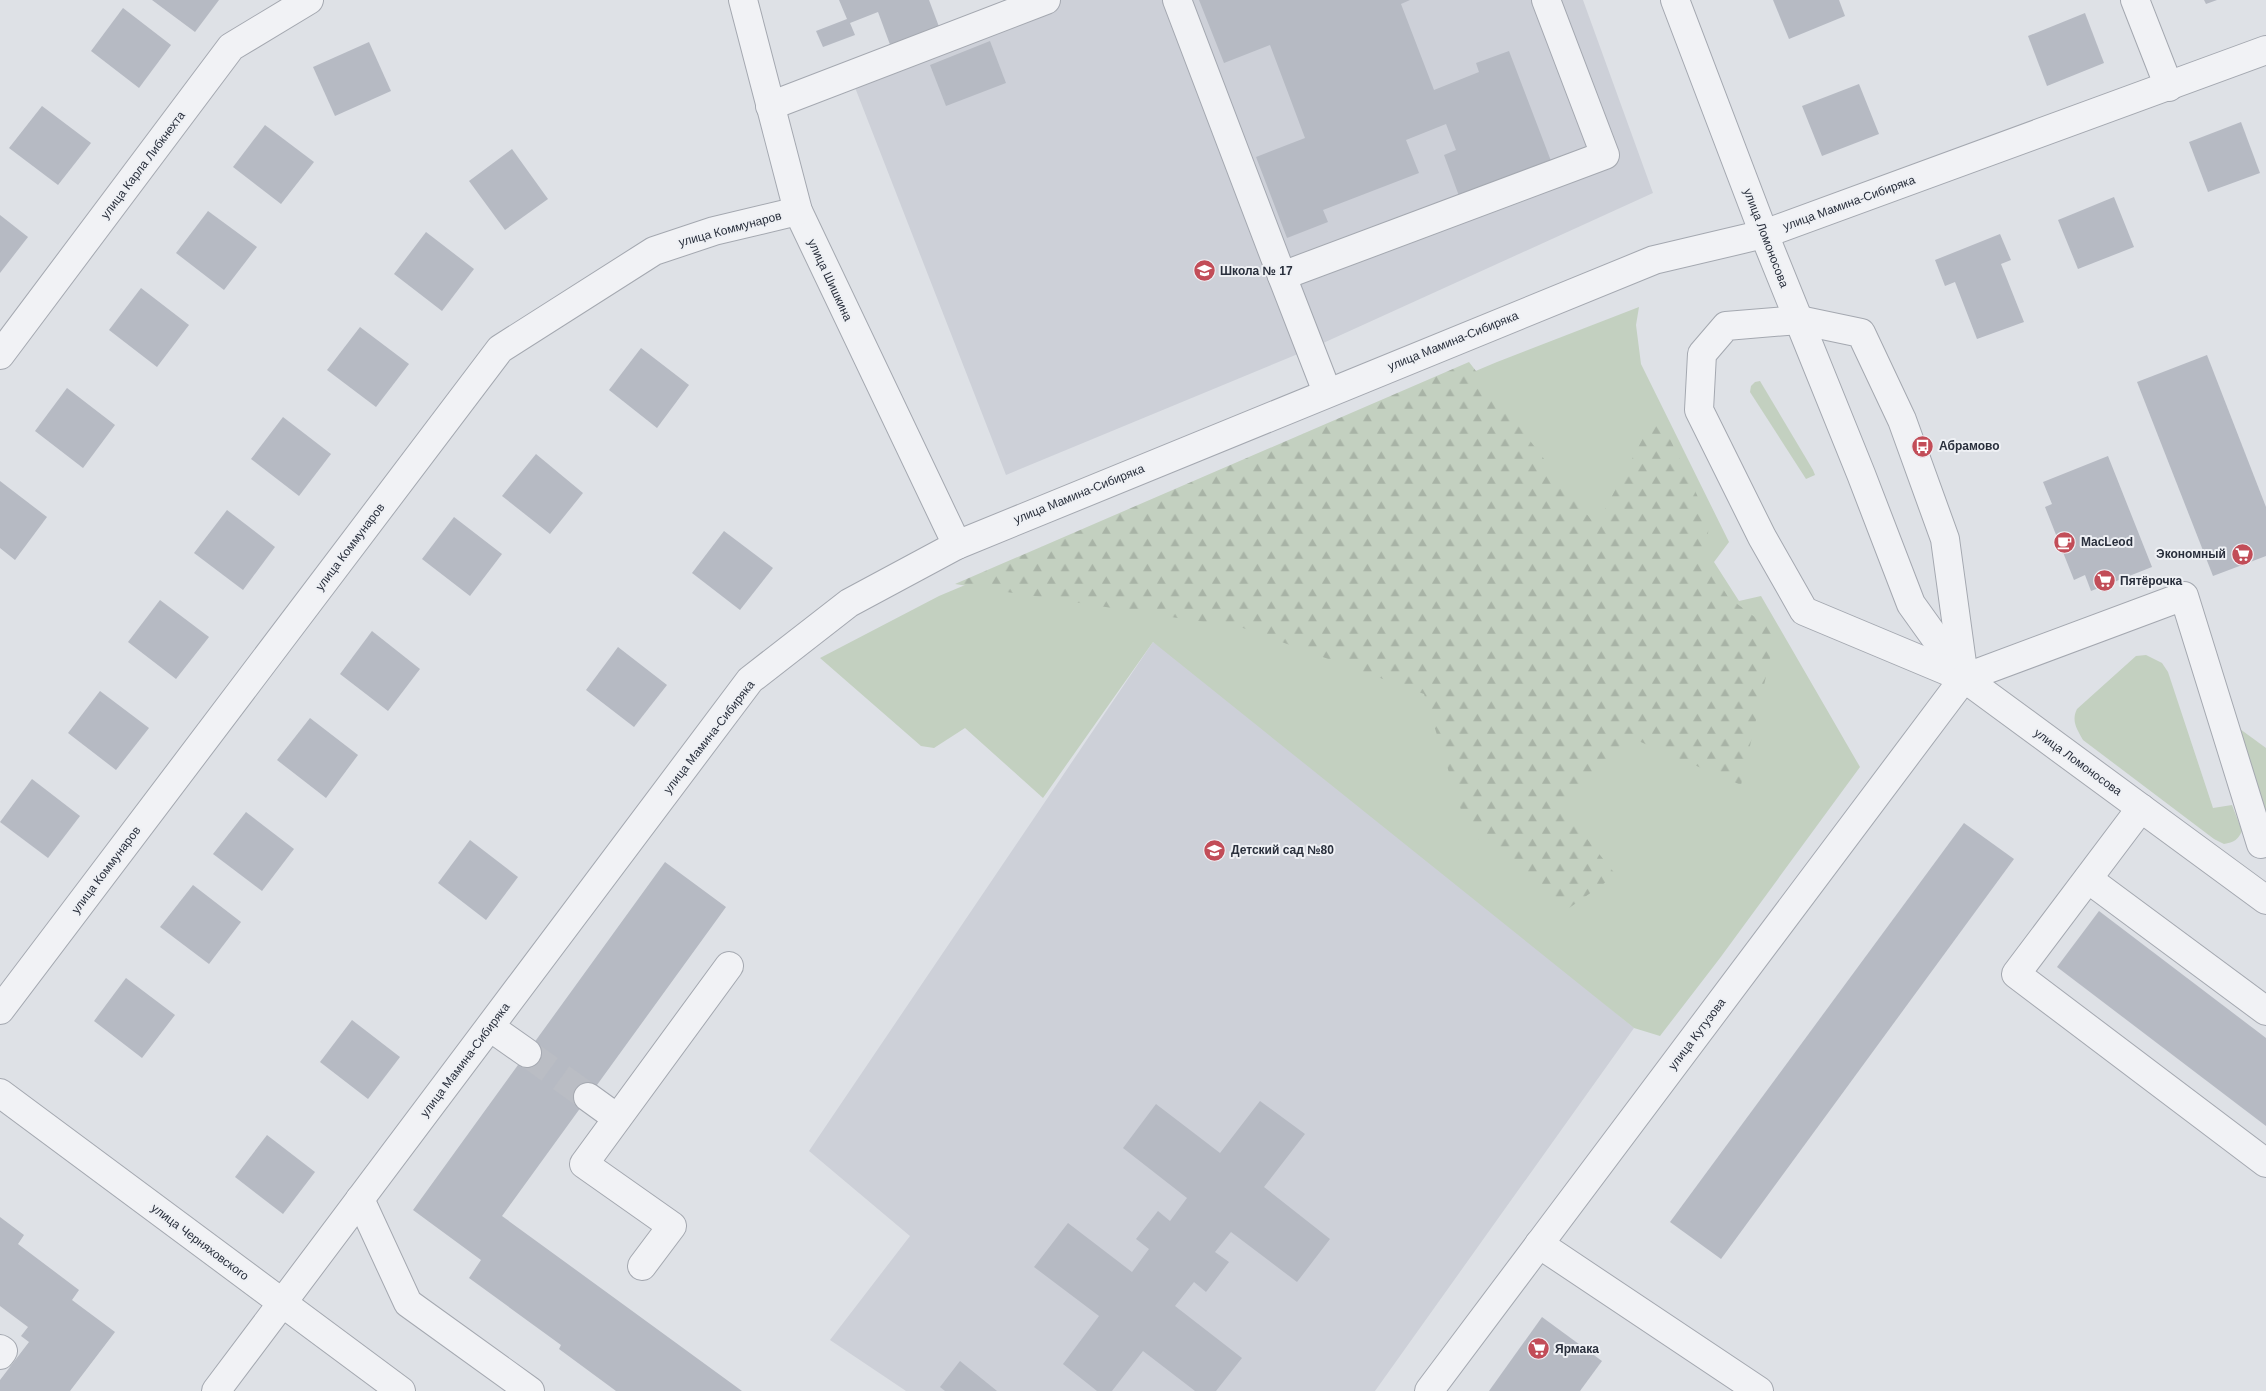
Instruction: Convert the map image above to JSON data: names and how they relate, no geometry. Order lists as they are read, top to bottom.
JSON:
{
  "streets": {
    "street": [
      "улица Карла Либкнехта",
      "улица Мамина-Сибиряка",
      "улица Коммунаров",
      "улица Ломоносова",
      "улица Шишкина",
      "улица Кутузова",
      "улица Черняховского"
    ]
  },
  "crossings": [
    ["улица Мамина-Сибиряка", "улица Ломоносова"],
    ["улица Мамина-Сибиряка", "улица Шишкина"],
    ["улица Мамина-Сибиряка", "улица Черняховского"],
    ["улица Коммунаров", "улица Шишкина"],
    ["улица Ломоносова", "улица Кутузова"]
  ],
  "places": {
    "school or university": ["Школа № 17", "Детский сад №80"],
    "bus stop": ["Абрамово"],
    "cafe": ["MacLeod"],
    "supermarket": ["Экономный", "Пятёрочка", "Ярмака"]
  }
}
